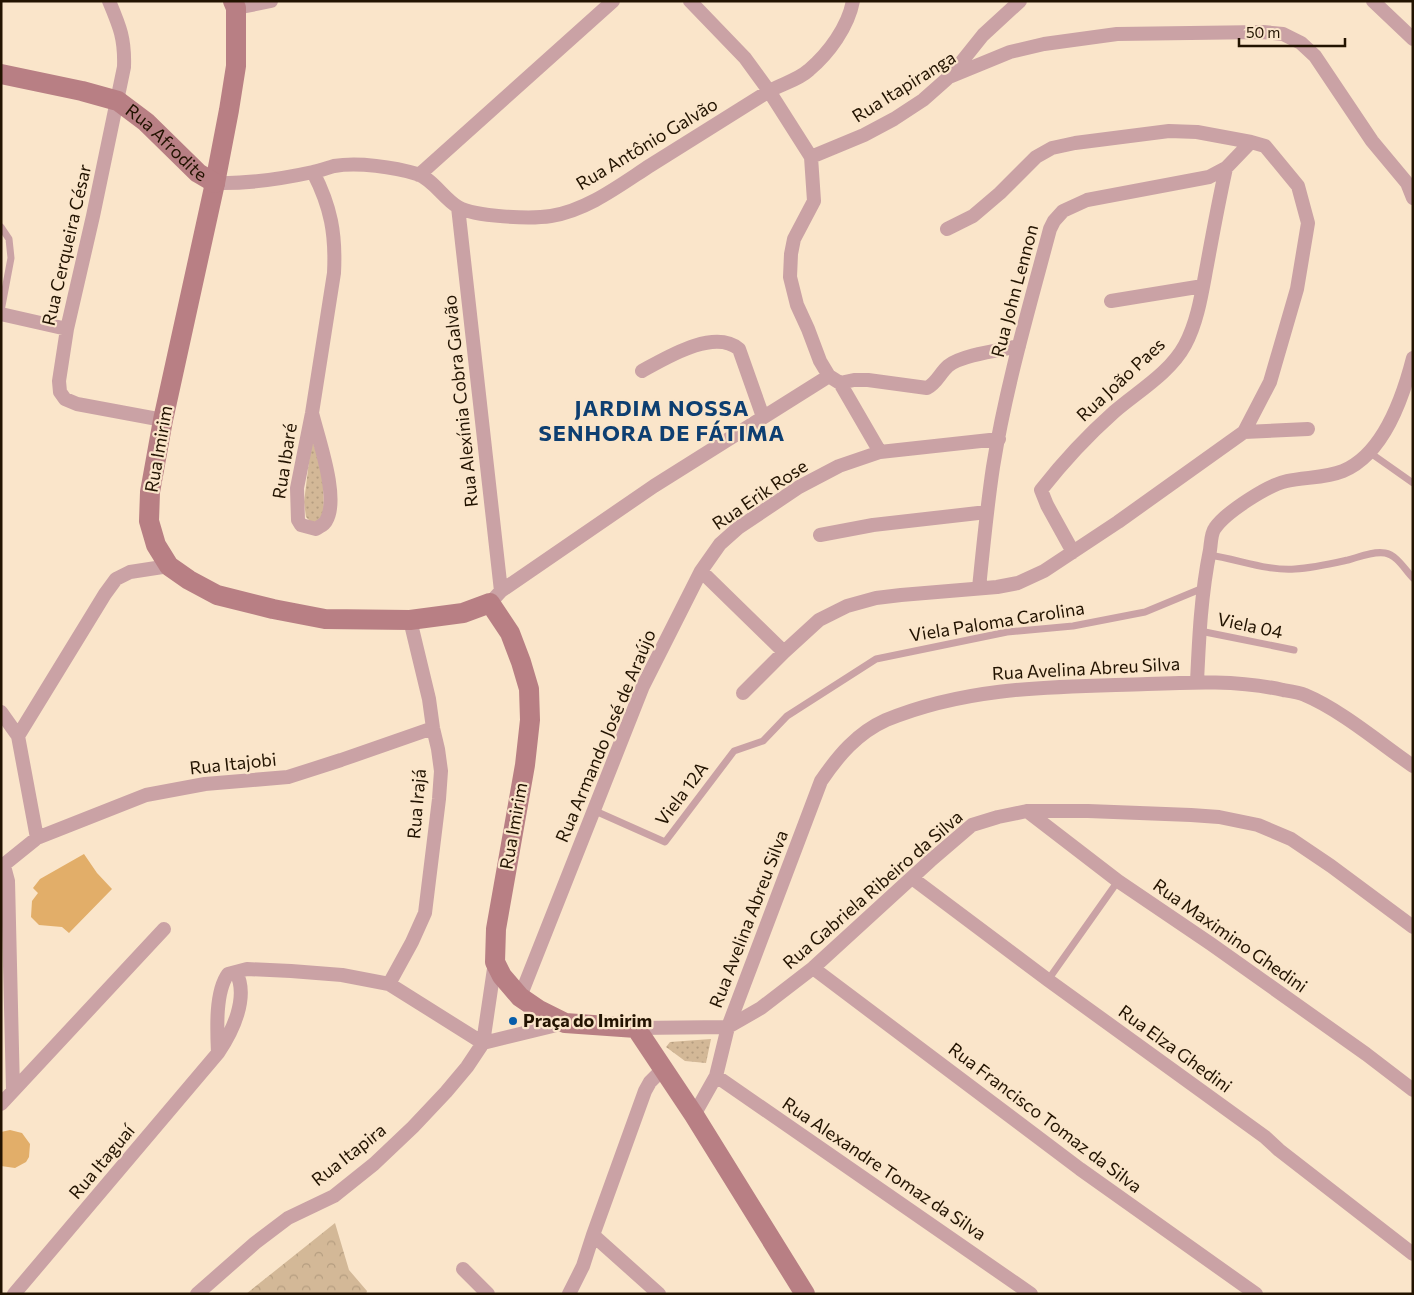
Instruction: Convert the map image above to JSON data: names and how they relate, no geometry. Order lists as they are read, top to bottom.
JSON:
{
  "streets": {
    "street": [
      "Rua Itapiranga",
      "Rua Afrodite",
      "Rua Antônio Galvão",
      "Rua Cerqueira César",
      "Rua John Lennon",
      "Rua João Paes",
      "Rua Alexínia Cobra Galvão",
      "Rua Imirim",
      "Rua Ibaré",
      "Rua Erik Rose",
      "Rua Avelina Abreu Silva",
      "Rua Armando José de Araújo",
      "Rua Itajobi",
      "Rua Irajá",
      "Rua Gabriela Ribeiro da Silva",
      "Rua Maximino Ghedini",
      "Rua Elza Ghedini",
      "Rua Francisco Tomaz da Silva",
      "Rua Itapira",
      "Rua Itaguaí",
      "Rua Alexandre Tomaz da Silva"
    ],
    "lane": ["Viela Paloma Carolina", "Viela 04", "Viela 12A"]
  },
  "crossings": [
    ["Rua Afrodite", "Rua Antônio Galvão"],
    ["Rua Afrodite", "Rua Cerqueira César"],
    ["Rua Afrodite", "Rua Imirim"],
    ["Rua Antônio Galvão", "Rua Alexínia Cobra Galvão"],
    ["Rua Antônio Galvão", "Rua Imirim"],
    ["Rua Antônio Galvão", "Rua Ibaré"],
    ["Rua Cerqueira César", "Rua Imirim"],
    ["Rua John Lennon", "Rua João Paes"],
    ["Rua John Lennon", "Rua Erik Rose"],
    ["Rua Alexínia Cobra Galvão", "Rua Imirim"],
    ["Rua Imirim", "Rua Irajá"],
    ["Rua Imirim", "Rua Itapira"],
    ["Rua Erik Rose", "Rua Armando José de Araújo"],
    ["Viela Paloma Carolina", "Viela 12A"],
    ["Rua Avelina Abreu Silva", "Rua Gabriela Ribeiro da Silva"],
    ["Rua Avelina Abreu Silva", "Rua Alexandre Tomaz da Silva"],
    ["Rua Armando José de Araújo", "Viela 12A"],
    ["Rua Itajobi", "Rua Irajá"],
    ["Rua Gabriela Ribeiro da Silva", "Rua Maximino Ghedini"],
    ["Rua Gabriela Ribeiro da Silva", "Rua Elza Ghedini"],
    ["Rua Gabriela Ribeiro da Silva", "Rua Francisco Tomaz da Silva"]
  ],
  "districts": ["JARDIM NOSSA SENHORA DE FÁTIMA"],
  "places": ["Praça do Imirim"],
  "scale_bar": "50 m"
}
